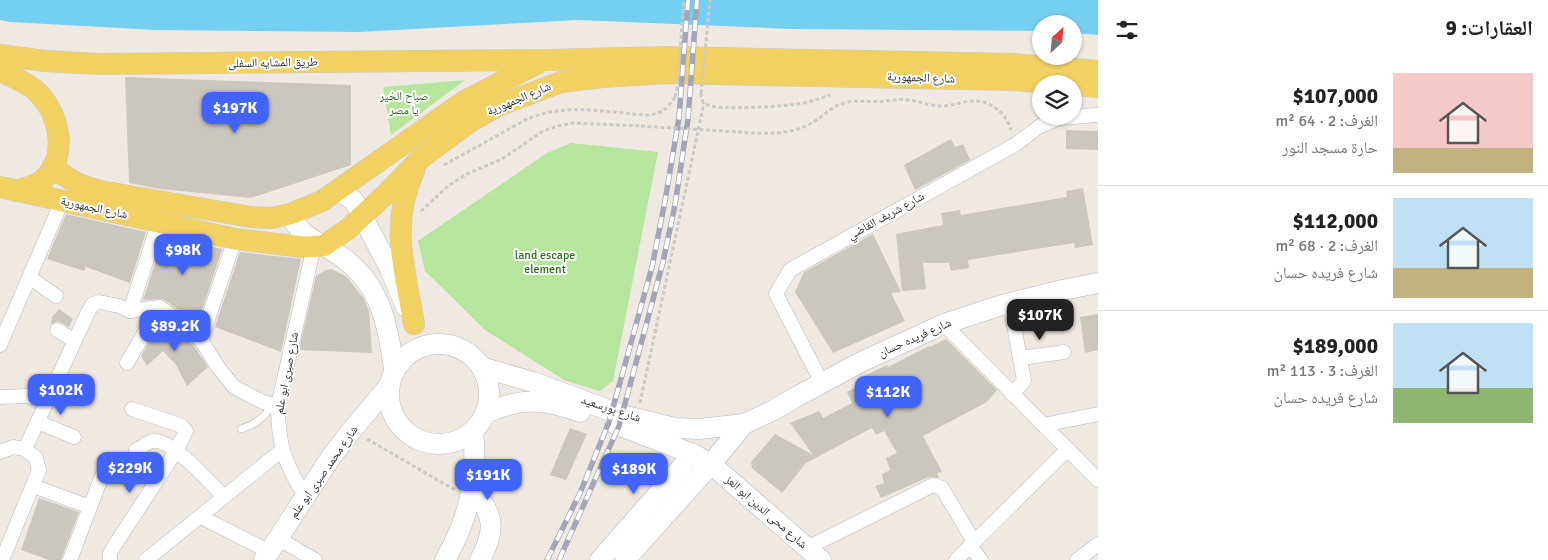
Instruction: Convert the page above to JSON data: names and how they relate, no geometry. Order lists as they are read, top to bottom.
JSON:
{
  "streets": {
    "main road": [
      "طريق المشايه السفلى",
      "شارع الجمهورية",
      "شارع فريده حسان",
      "شارع بورسعيد",
      "شارع محمد صبرى ابو علم",
      "شارع محى الدين ابو العز"
    ],
    "street": ["شارع شريف القاضي", "شارع صبرى ابو علم"]
  },
  "crossings": [
    ["طريق المشايه السفلى", "شارع الجمهورية"],
    ["شارع الجمهورية", "شارع صبرى ابو علم"],
    ["شارع شريف القاضي", "شارع فريده حسان"],
    ["شارع فريده حسان", "شارع بورسعيد"],
    ["شارع صبرى ابو علم", "شارع محمد صبرى ابو علم"],
    ["شارع بورسعيد", "شارع محمد صبرى ابو علم"],
    ["شارع بورسعيد", "شارع محى الدين ابو العز"]
  ],
  "parks": ["صباح الخير يا مصر", "land escape element"],
  "north": "top right",
  "page": {
    "heading": "العقارات: 9",
    "list": [
      {
        "name": "$107,000",
        "note": "الغرف: 2 · 64 m² · حارة مسجد النور"
      },
      {
        "name": "$112,000",
        "note": "الغرف: 2 · 68 m² · شارع فريده حسان"
      },
      {
        "name": "$189,000",
        "note": "الغرف: 3 · 113 m² · شارع فريده حسان"
      }
    ],
    "price": [
      "$197K",
      "$98K",
      "$107K",
      "$89.2K",
      "$102K",
      "$112K",
      "$229K",
      "$189K",
      "$191K"
    ]
  }
}
